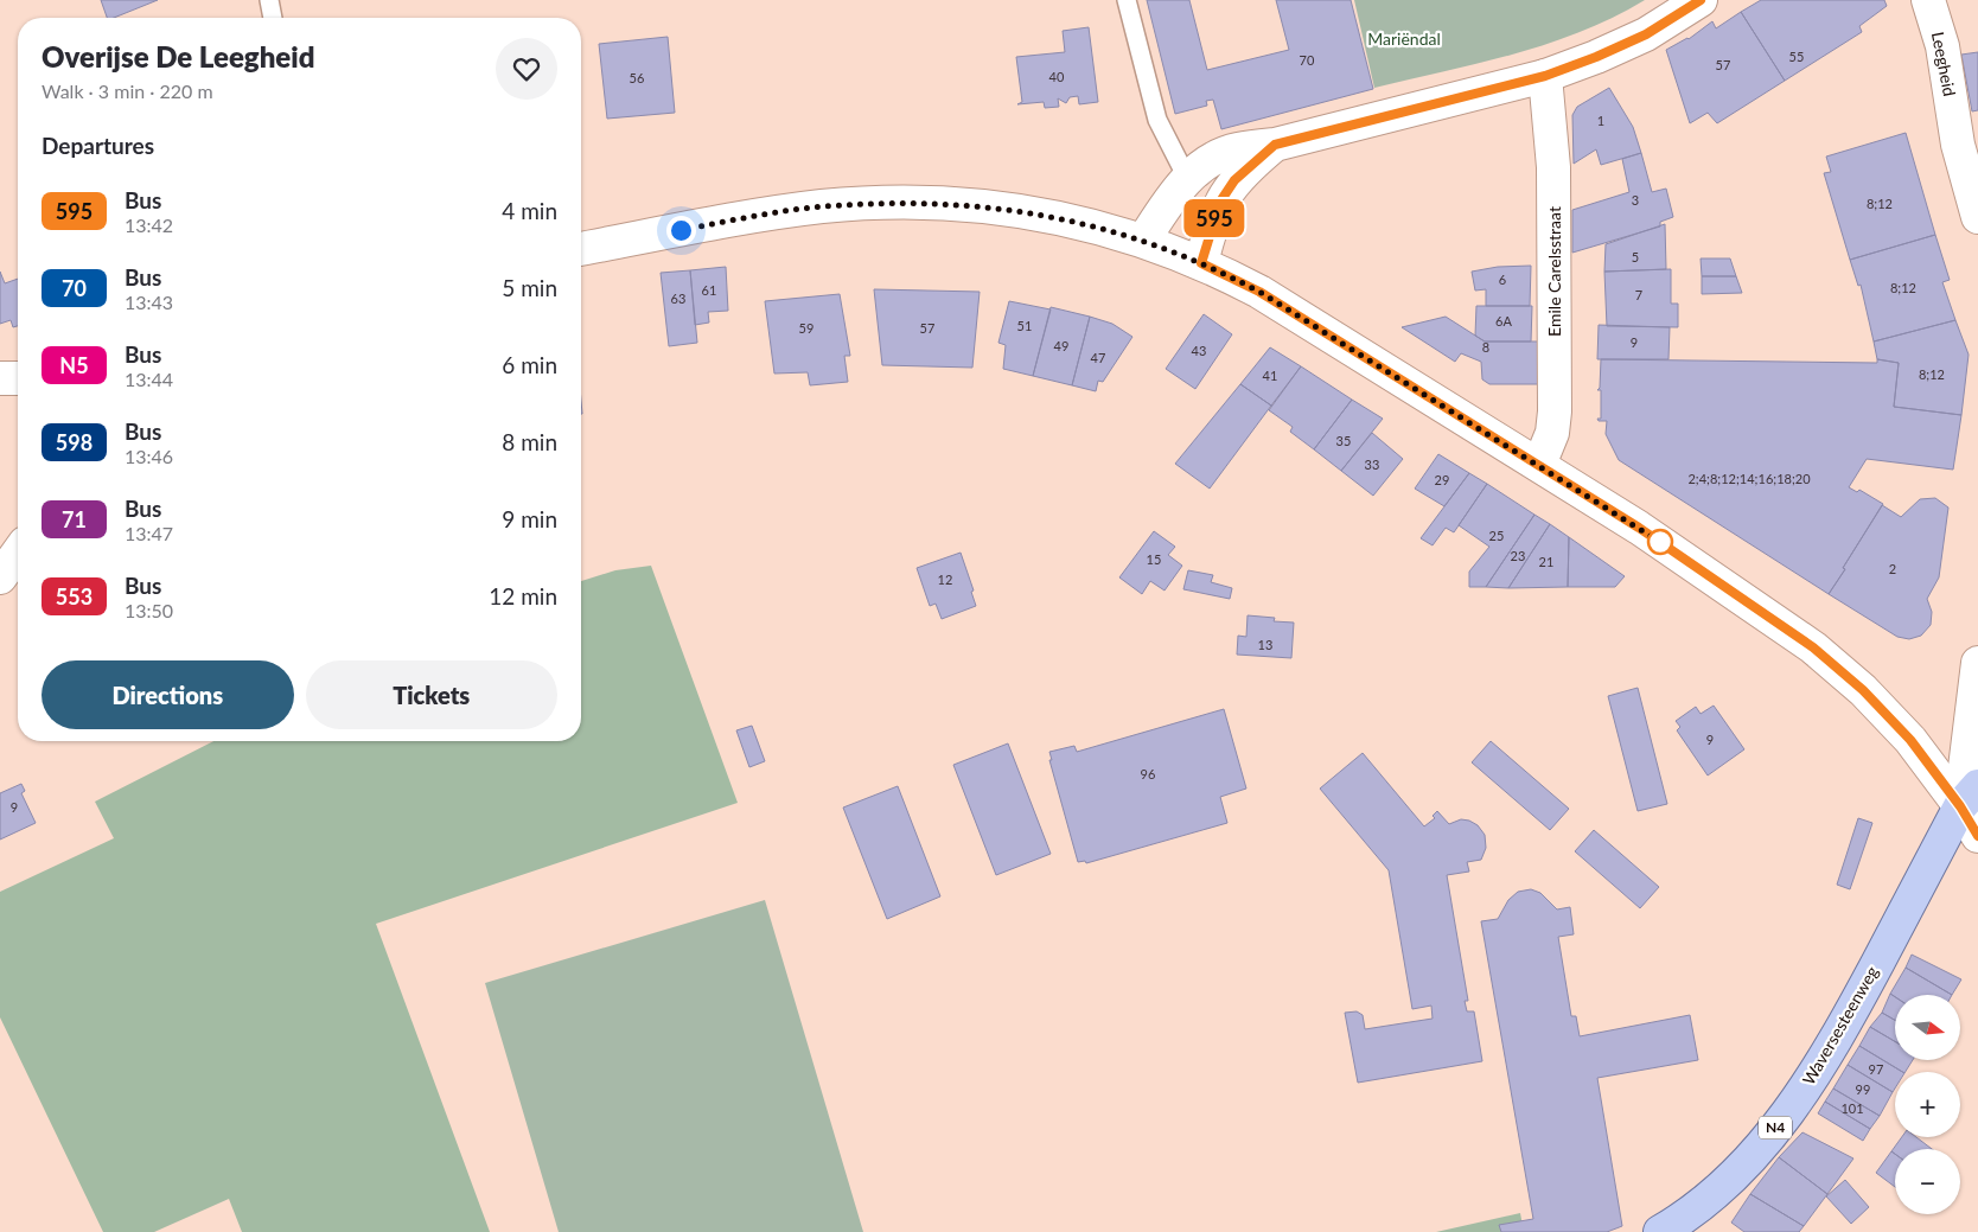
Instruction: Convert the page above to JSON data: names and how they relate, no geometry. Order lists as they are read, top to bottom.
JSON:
{
  "streets": {
    "main road": [
      "Leegheid",
      "Emile Carelsstraat",
      "Waversesteenweg",
      "N4"
    ]
  },
  "parks": ["Mariëndal"],
  "lines": ["bus line 595"],
  "house_numbers": [
    "55",
    "70",
    "57",
    "40",
    "56",
    "1",
    "3",
    "8;12",
    "5",
    "6",
    "8;12",
    "61",
    "7",
    "63",
    "6A",
    "51",
    "59",
    "57",
    "9",
    "49",
    "8",
    "43",
    "47",
    "8;12",
    "41",
    "35",
    "33",
    "2;4;8;12;14;16;18;20",
    "29",
    "25",
    "23",
    "15",
    "21",
    "2",
    "12",
    "13",
    "9",
    "96",
    "9",
    "97",
    "99",
    "101"
  ],
  "north": "right",
  "page": {
    "on_map": "595",
    "heading": [
      ["Overijse De Leegheid", "Walk · 3 min · 220 m"],
      "Departures"
    ],
    "list": [
      {
        "mark": "595",
        "name": "Bus",
        "note": "13:42",
        "value": "4 min"
      },
      {
        "mark": "70",
        "name": "Bus",
        "note": "13:43",
        "value": "5 min"
      },
      {
        "mark": "N5",
        "name": "Bus",
        "note": "13:44",
        "value": "6 min"
      },
      {
        "mark": "598",
        "name": "Bus",
        "note": "13:46",
        "value": "8 min"
      },
      {
        "mark": "71",
        "name": "Bus",
        "note": "13:47",
        "value": "9 min"
      },
      {
        "mark": "553",
        "name": "Bus",
        "note": "13:50",
        "value": "12 min"
      }
    ],
    "buttons": ["Directions", "Tickets"],
    "map_buttons": ["+", "−"]
  }
}
